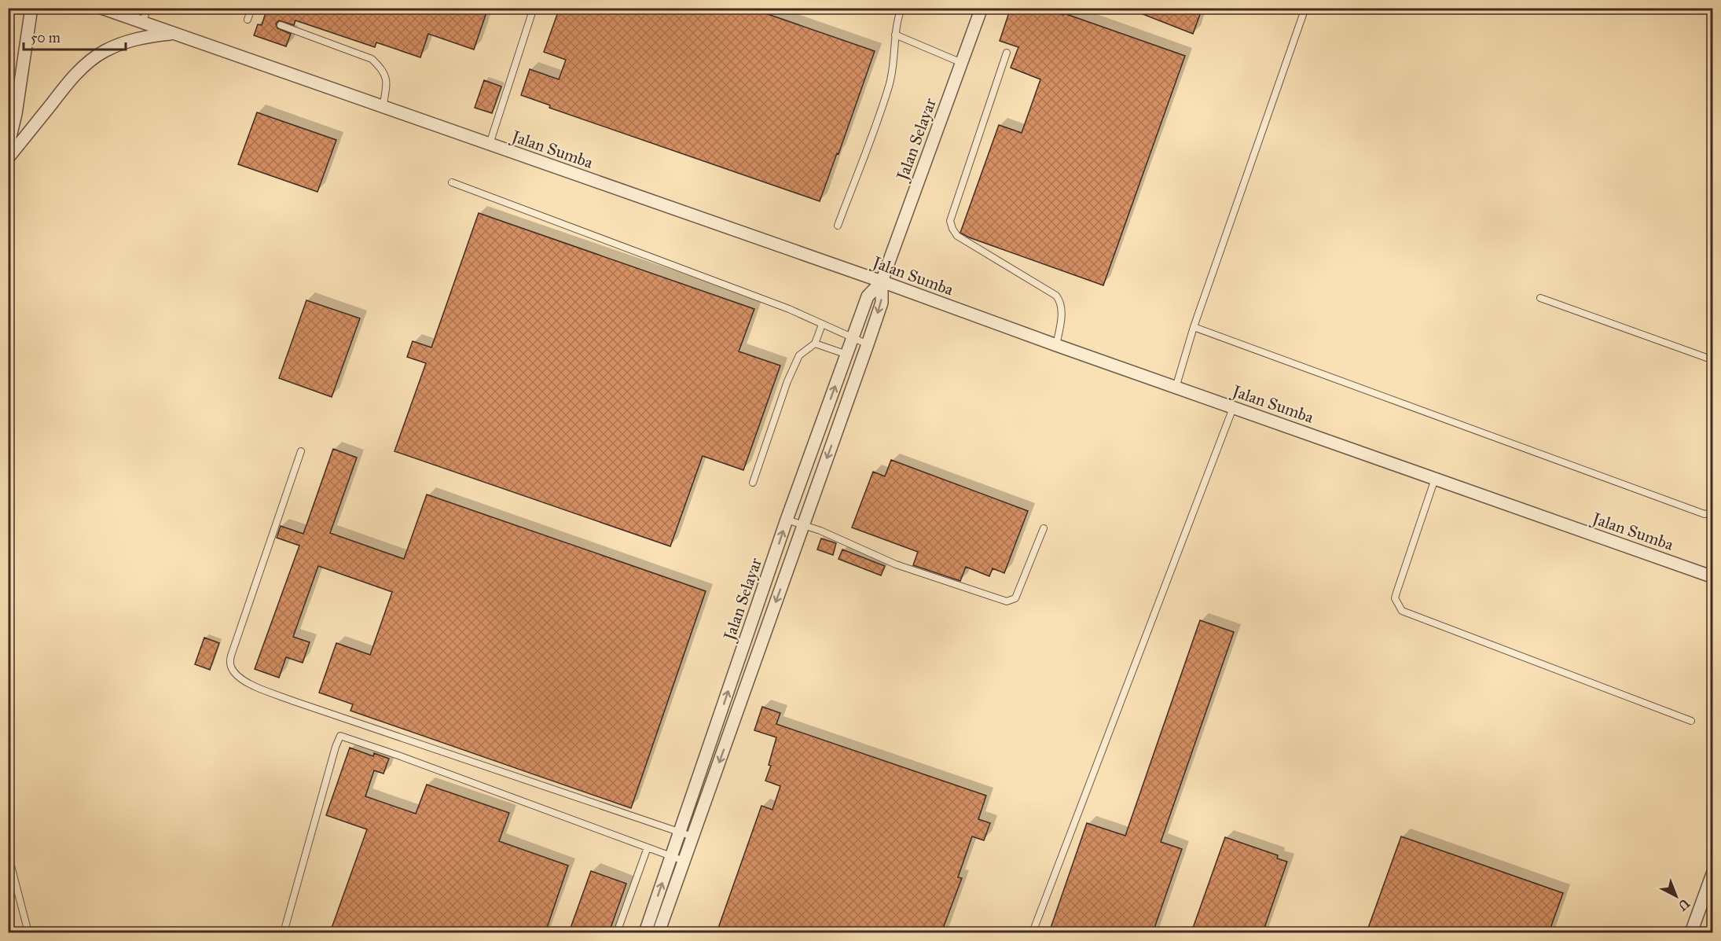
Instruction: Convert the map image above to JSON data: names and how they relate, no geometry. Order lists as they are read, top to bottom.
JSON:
{
  "streets": {
    "street": ["Jalan Selayar", "Jalan Sumba"]
  },
  "crossings": [
    ["Jalan Selayar", "Jalan Sumba"]
  ],
  "scale_bar": "50 m",
  "north": "bottom right"
}
